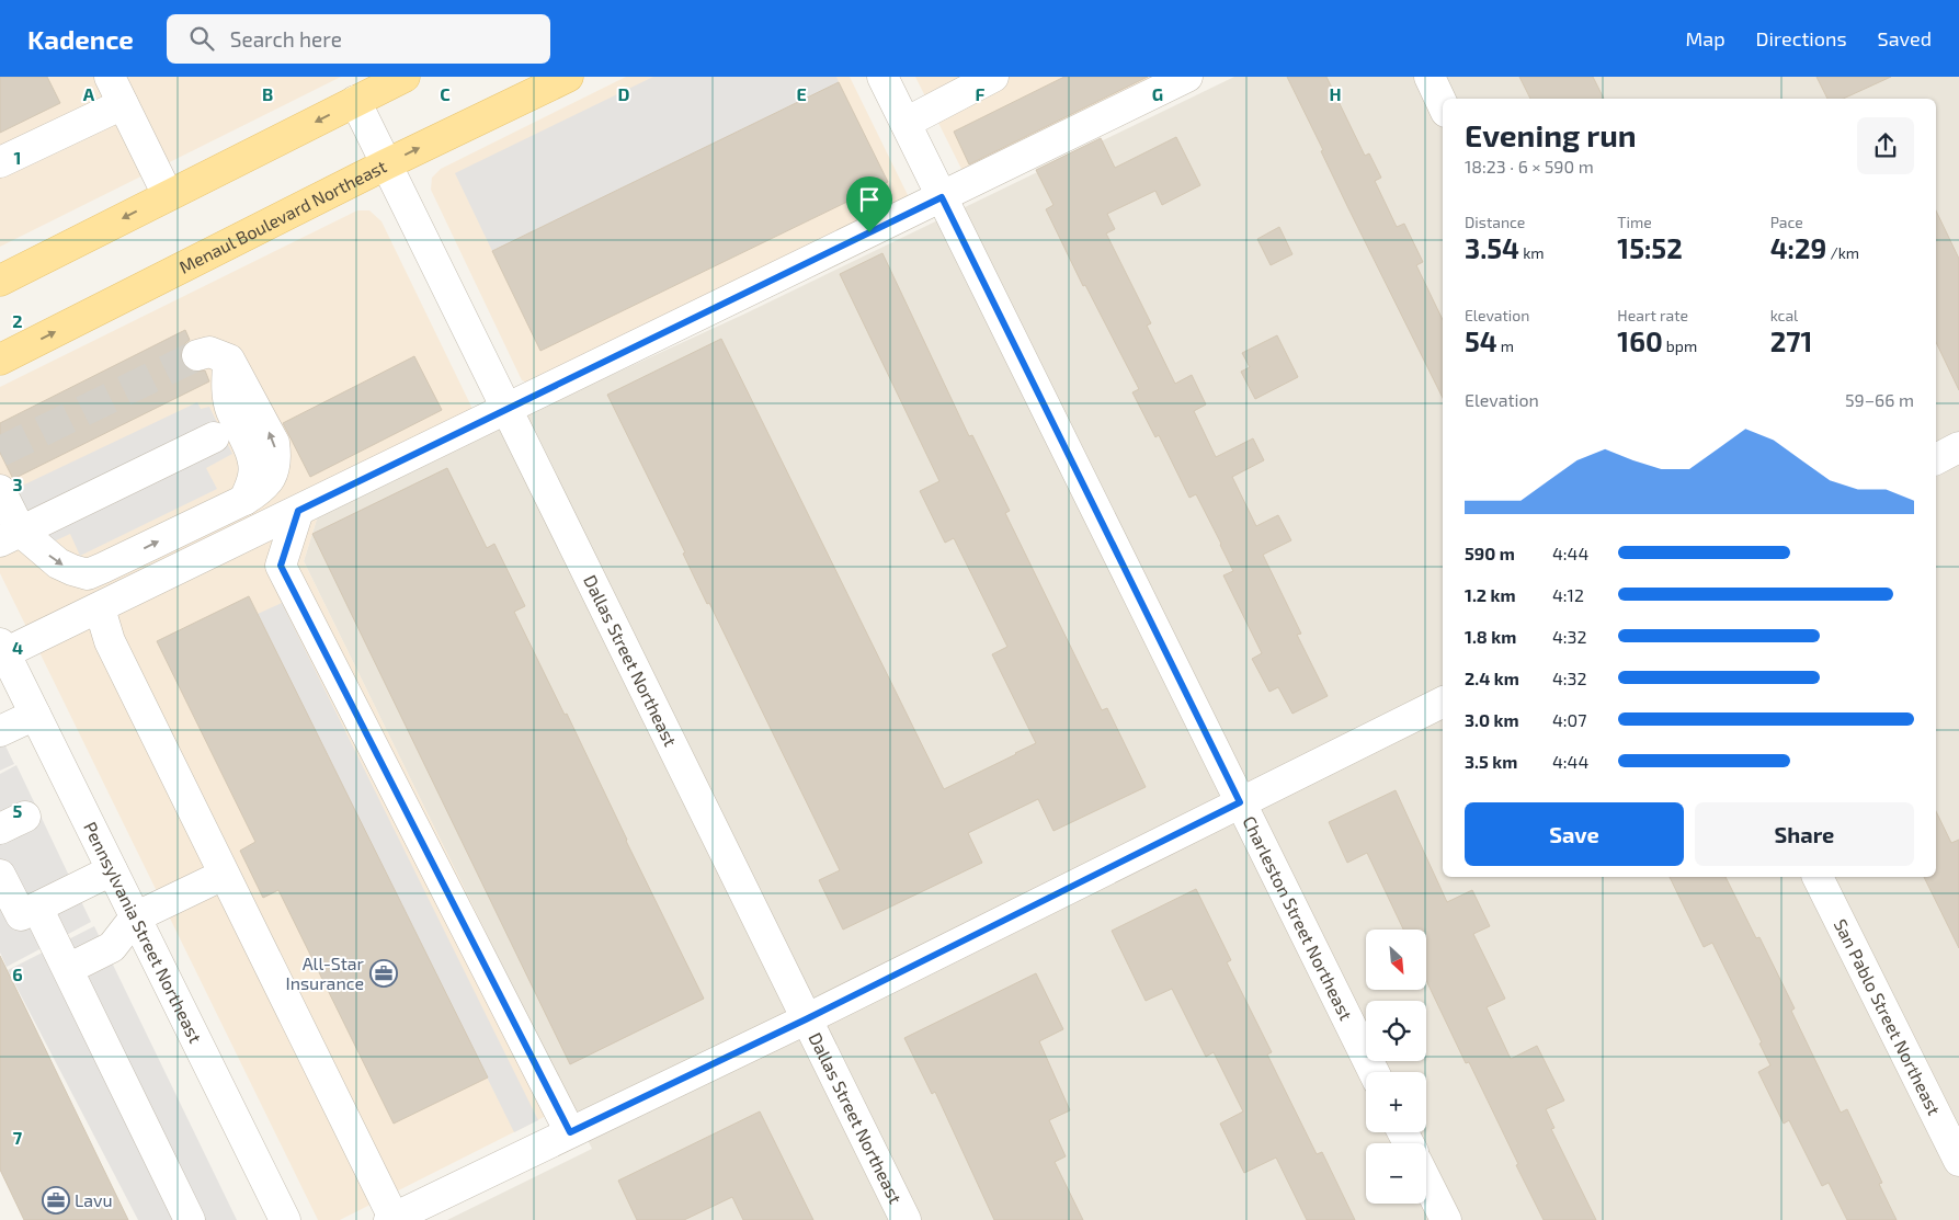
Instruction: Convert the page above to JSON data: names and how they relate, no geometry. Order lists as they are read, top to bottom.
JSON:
{
  "streets": {
    "main road": ["Menaul Boulevard Northeast"],
    "street": [
      "Dallas Street Northeast",
      "Charleston Street Northeast",
      "Pennsylvania Street Northeast",
      "San Pablo Street Northeast"
    ]
  },
  "crossings": [
    ["Menaul Boulevard Northeast", "Dallas Street Northeast"]
  ],
  "places": {
    "office": ["All-Star Insurance", "Lavu"]
  },
  "north": "bottom right",
  "page": {
    "header": "Kadence",
    "search": "Search here",
    "nav": ["Map", "Directions", "Saved"],
    "heading": ["Evening run", "18:23 · 6 × 590 m"],
    "stats": [
      ["Distance", "3.54 km"],
      ["Time", "15:52"],
      ["Pace", "4:29 /km"],
      ["Elevation", "54 m"],
      ["Heart rate", "160 bpm"],
      ["kcal", "271"]
    ],
    "chart": ["Elevation", "59–66 m"],
    "list": [
      {
        "name": "590 m",
        "note": "4:44"
      },
      {
        "name": "1.2 km",
        "note": "4:12"
      },
      {
        "name": "1.8 km",
        "note": "4:32"
      },
      {
        "name": "2.4 km",
        "note": "4:32"
      },
      {
        "name": "3.0 km",
        "note": "4:07"
      },
      {
        "name": "3.5 km",
        "note": "4:44"
      }
    ],
    "buttons": ["Save", "Share"],
    "map_buttons": ["+", "−"]
  },
  "grid": {
    "columns": [
      "A",
      "B",
      "C",
      "D",
      "E",
      "F",
      "G",
      "H"
    ],
    "rows": [
      "1",
      "2",
      "3",
      "4",
      "5",
      "6",
      "7"
    ]
  }
}
